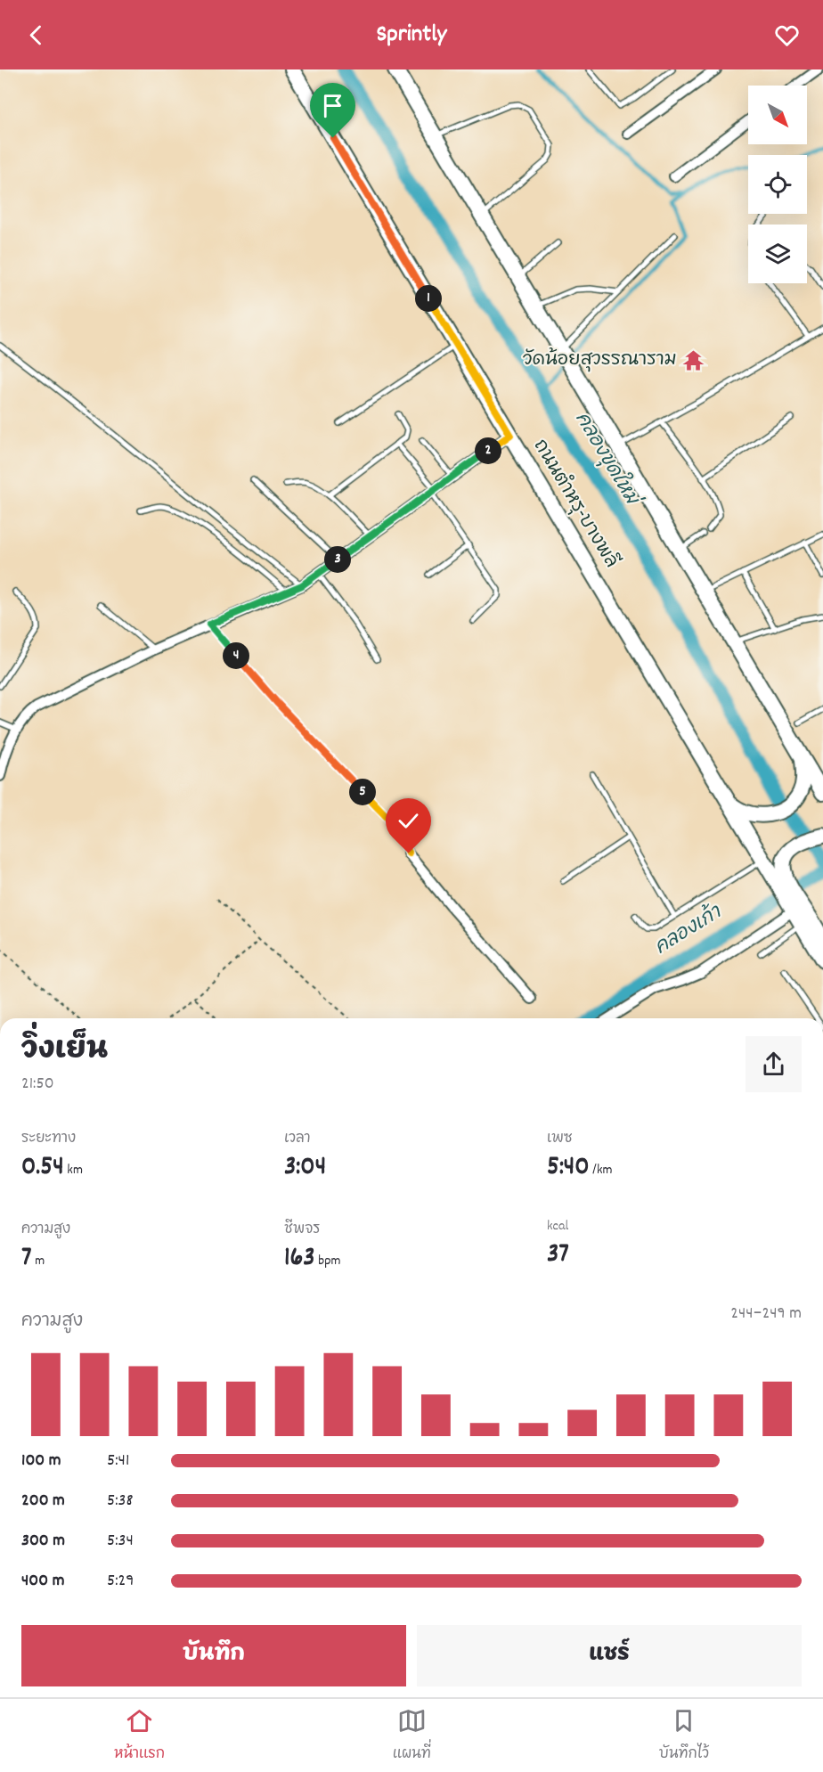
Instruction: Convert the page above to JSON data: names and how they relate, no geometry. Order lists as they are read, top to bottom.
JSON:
{
  "streets": {
    "main road": ["ถนนตำหรุ-บางพลี"]
  },
  "water": ["คลองขุดใหม่", "คลองเก้า"],
  "places": {
    "temple": ["วัดน้อยสุวรรณาราม"]
  },
  "north": "bottom right",
  "page": {
    "header": "Sprintly",
    "pins": [
      "1",
      "2",
      "3",
      "4",
      "5"
    ],
    "heading": ["วิ่งเย็น", "21:50"],
    "stats": [
      ["ระยะทาง", "0.54 km"],
      ["เวลา", "3:04"],
      ["เพซ", "5:40 /km"],
      ["ความสูง", "7 m"],
      ["ชีพจร", "163 bpm"],
      ["kcal", "37"]
    ],
    "chart": ["ความสูง", "244–249 m"],
    "list": [
      {
        "name": "100 m",
        "note": "5:41"
      },
      {
        "name": "200 m",
        "note": "5:38"
      },
      {
        "name": "300 m",
        "note": "5:34"
      },
      {
        "name": "400 m",
        "note": "5:29"
      }
    ],
    "buttons": ["บันทึก", "แชร์"],
    "tabs": ["หน้าแรก", "แผนที่", "บันทึกไว้"]
  }
}
